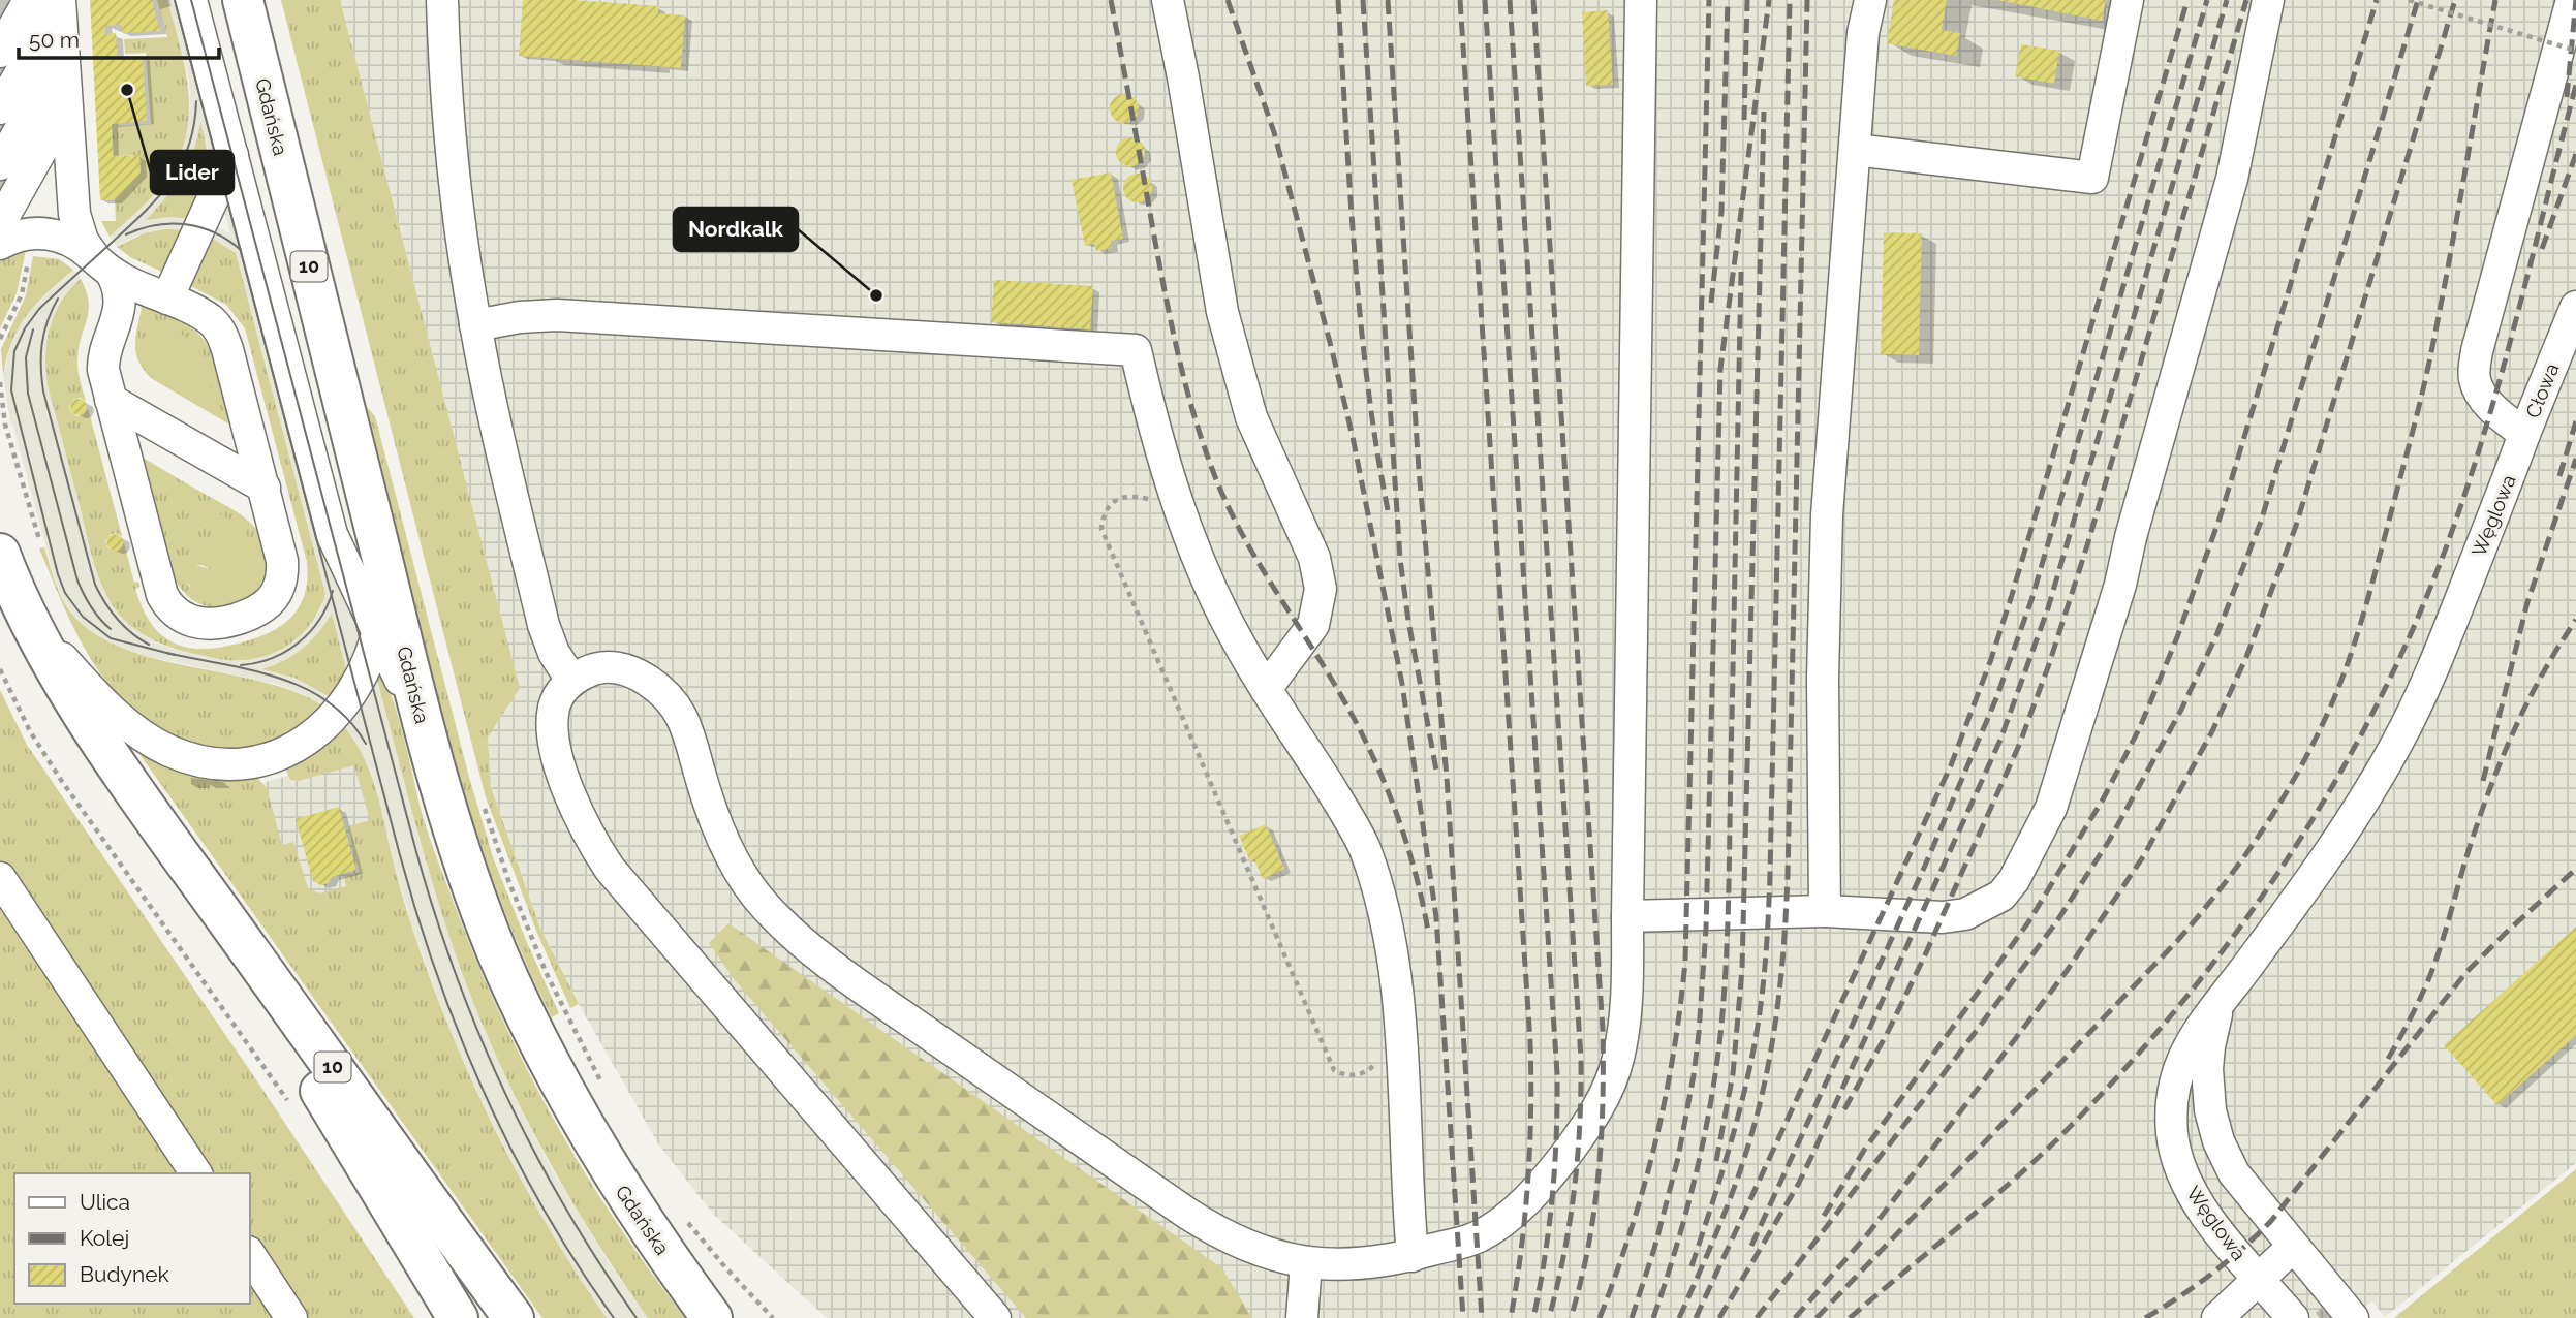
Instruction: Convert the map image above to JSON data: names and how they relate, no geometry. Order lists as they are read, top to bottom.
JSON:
{
  "streets": {
    "main road": ["Gdańska", "10"],
    "lane": ["Cłowa", "Węglowa"]
  },
  "crossings": [
    ["Cłowa", "Węglowa"]
  ],
  "places": ["Lider", "Nordkalk"],
  "legend": ["Ulica", "Kolej", "Budynek"],
  "scale_bar": "50 m"
}
